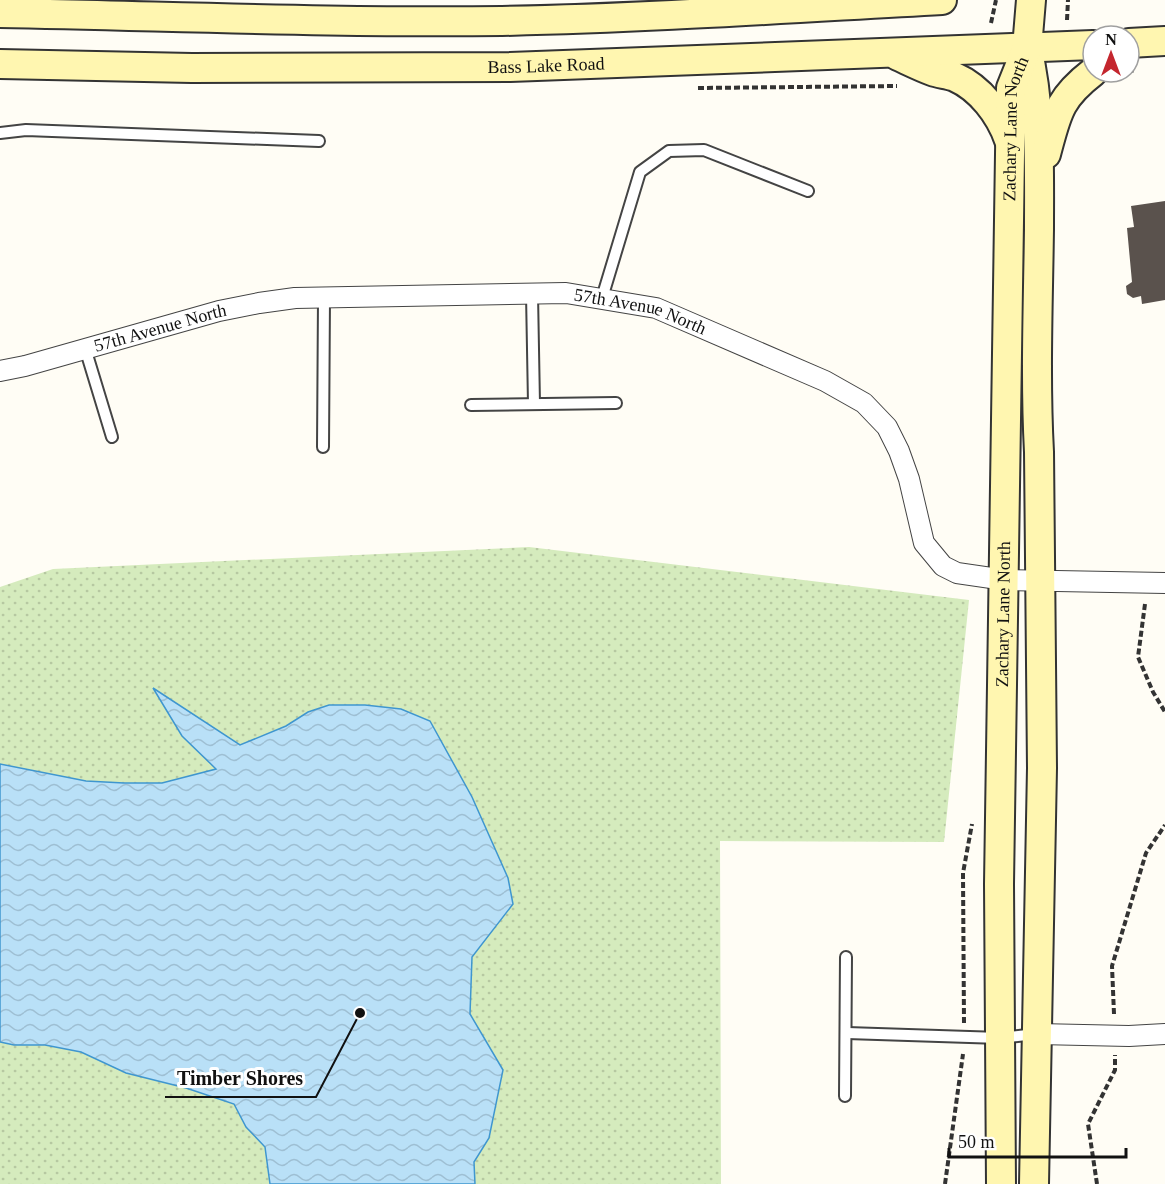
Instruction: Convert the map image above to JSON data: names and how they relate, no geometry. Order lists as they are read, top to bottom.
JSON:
{
  "streets": {
    "street": ["Bass Lake Road", "Zachary Lane North", "57th Avenue North"]
  },
  "crossings": [
    ["Bass Lake Road", "Zachary Lane North"],
    ["Zachary Lane North", "57th Avenue North"]
  ],
  "places": ["Timber Shores"],
  "scale_bar": "50 m",
  "north": "top"
}
